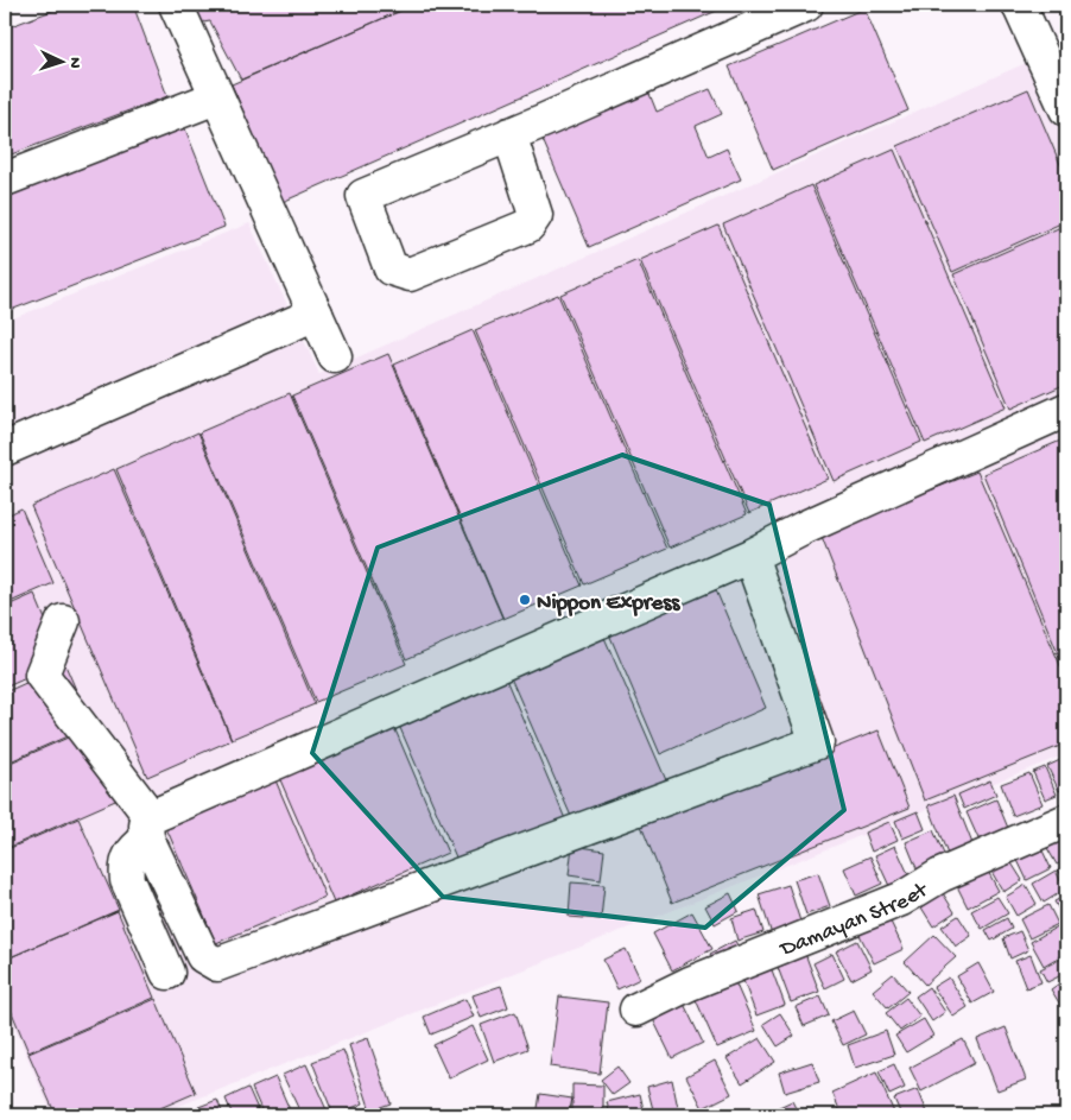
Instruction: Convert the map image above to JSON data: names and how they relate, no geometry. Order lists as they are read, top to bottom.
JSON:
{
  "streets": {
    "street": ["Damayan Street"]
  },
  "places": ["Nippon Express"],
  "north": "right"
}
